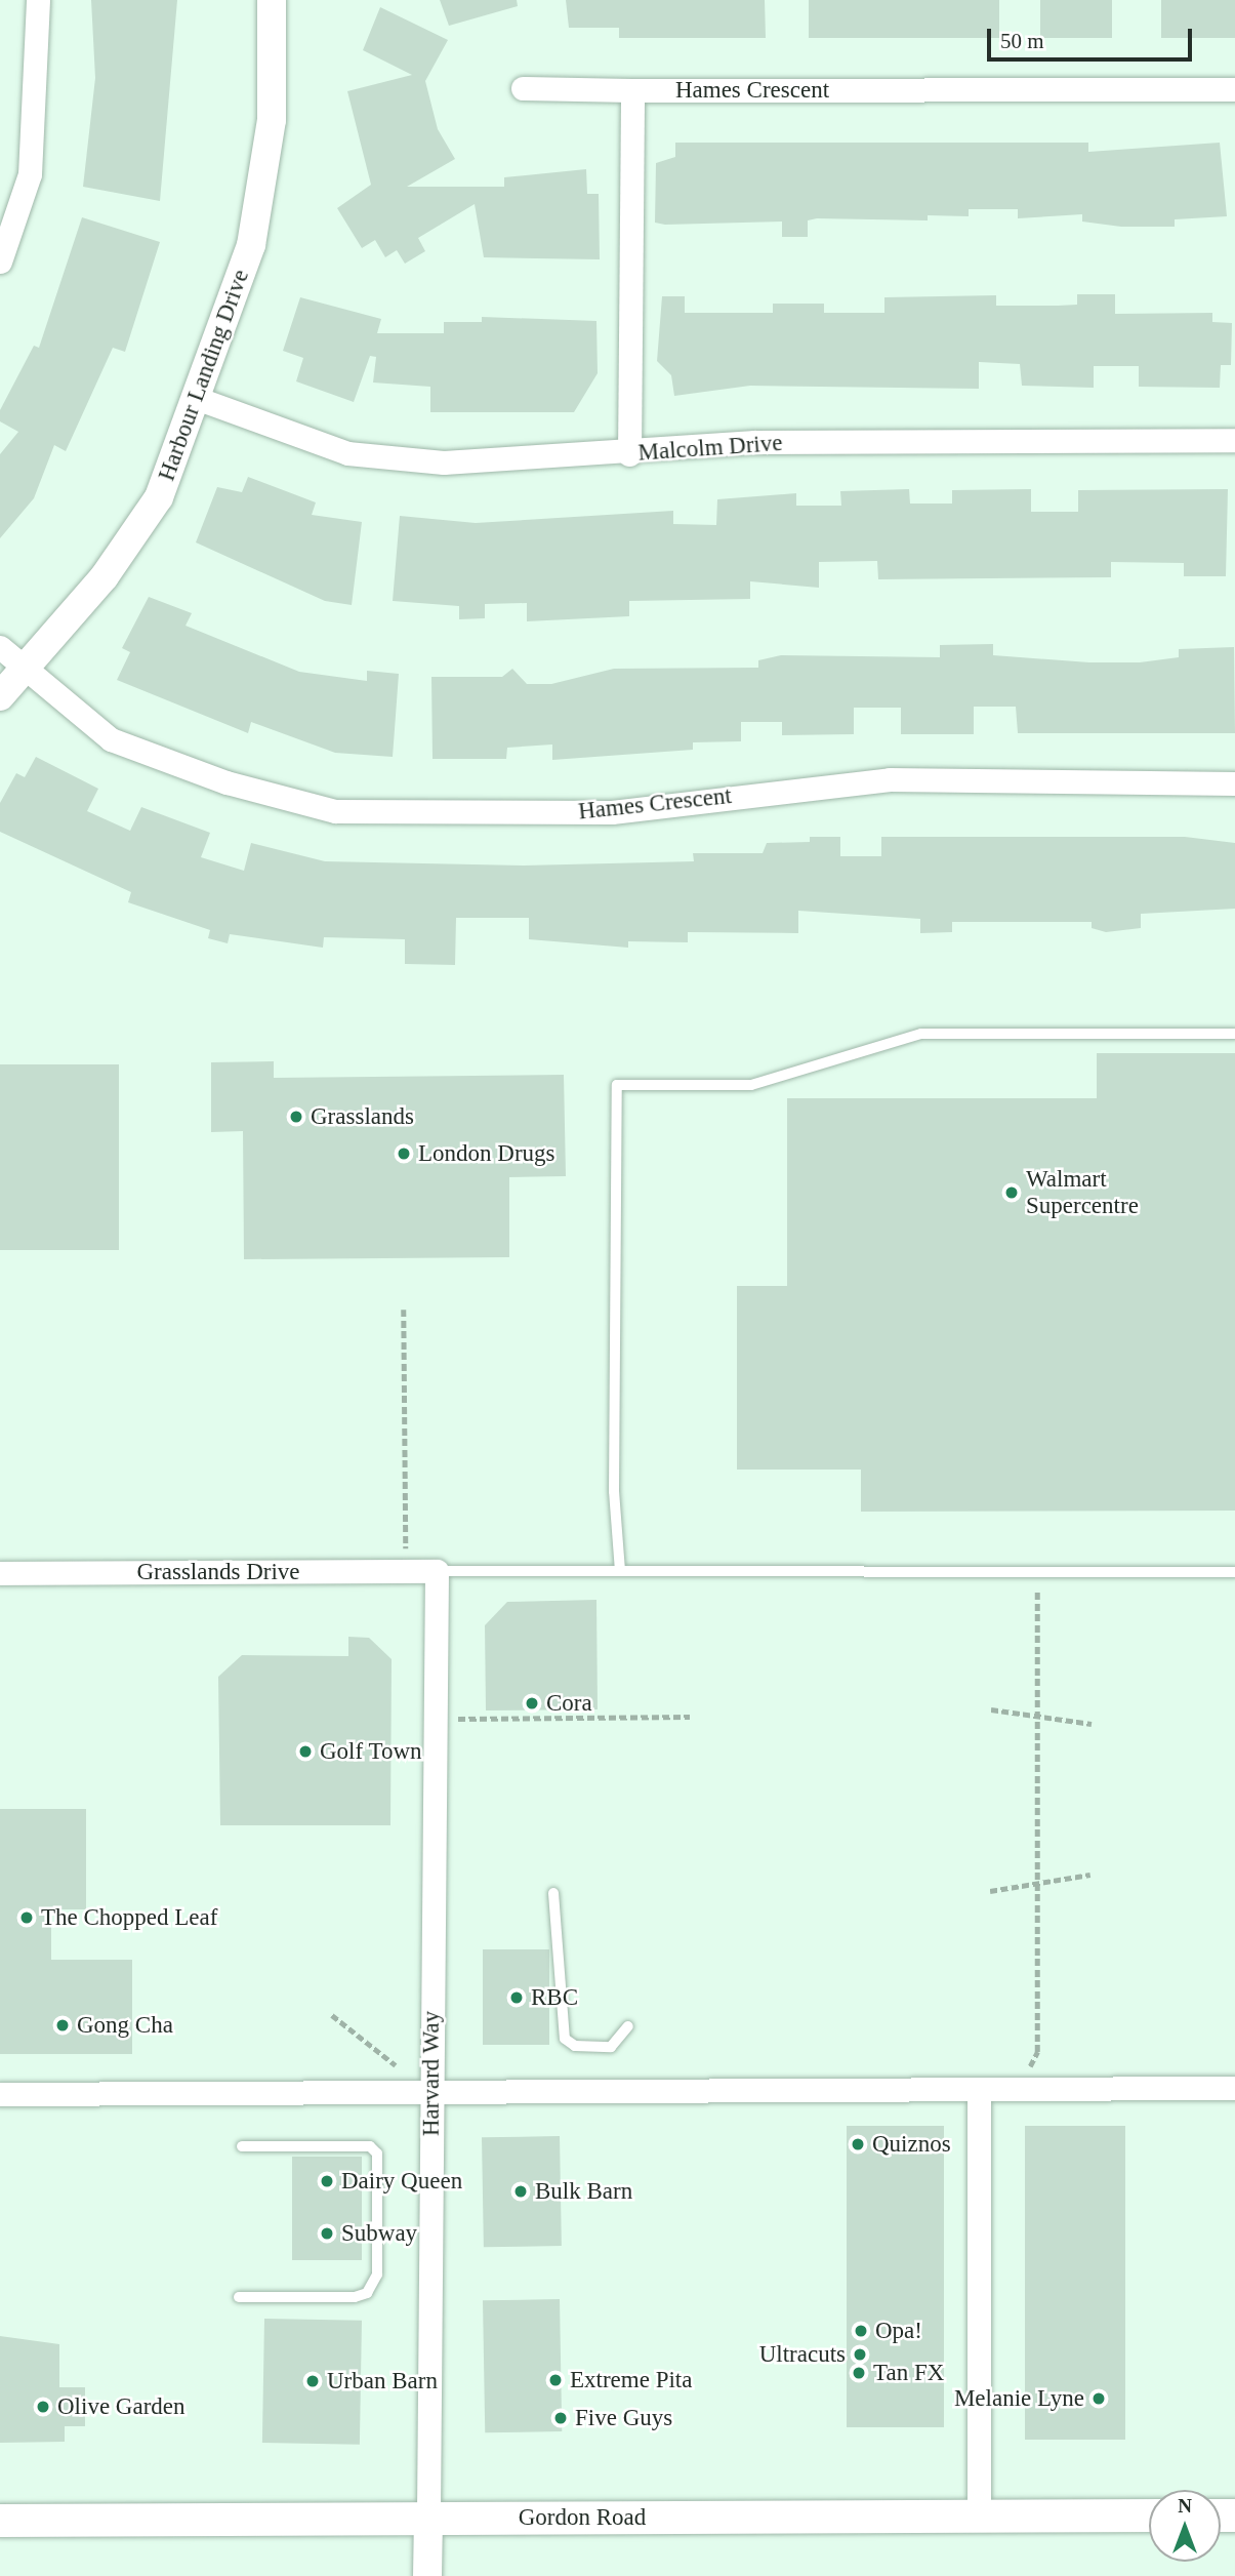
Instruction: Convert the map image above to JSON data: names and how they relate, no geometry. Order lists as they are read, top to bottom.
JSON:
{
  "streets": {
    "main road": ["Gordon Road"],
    "street": [
      "Hames Crescent",
      "Harbour Landing Drive",
      "Malcolm Drive",
      "Grasslands Drive",
      "Harvard Way"
    ]
  },
  "crossings": [
    ["Hames Crescent", "Harbour Landing Drive"],
    ["Harbour Landing Drive", "Malcolm Drive"],
    ["Grasslands Drive", "Harvard Way"],
    ["Harvard Way", "Gordon Road"]
  ],
  "places": [
    "Grasslands",
    "London Drugs",
    "Walmart Supercentre",
    "Cora",
    "Golf Town",
    "The Chopped Leaf",
    "RBC",
    "Gong Cha",
    "Quiznos",
    "Dairy Queen",
    "Bulk Barn",
    "Subway",
    "Opa!",
    "Ultracuts",
    "Tan FX",
    "Extreme Pita",
    "Urban Barn",
    "Melanie Lyne",
    "Olive Garden",
    "Five Guys"
  ],
  "scale_bar": "50 m",
  "north": "top"
}
